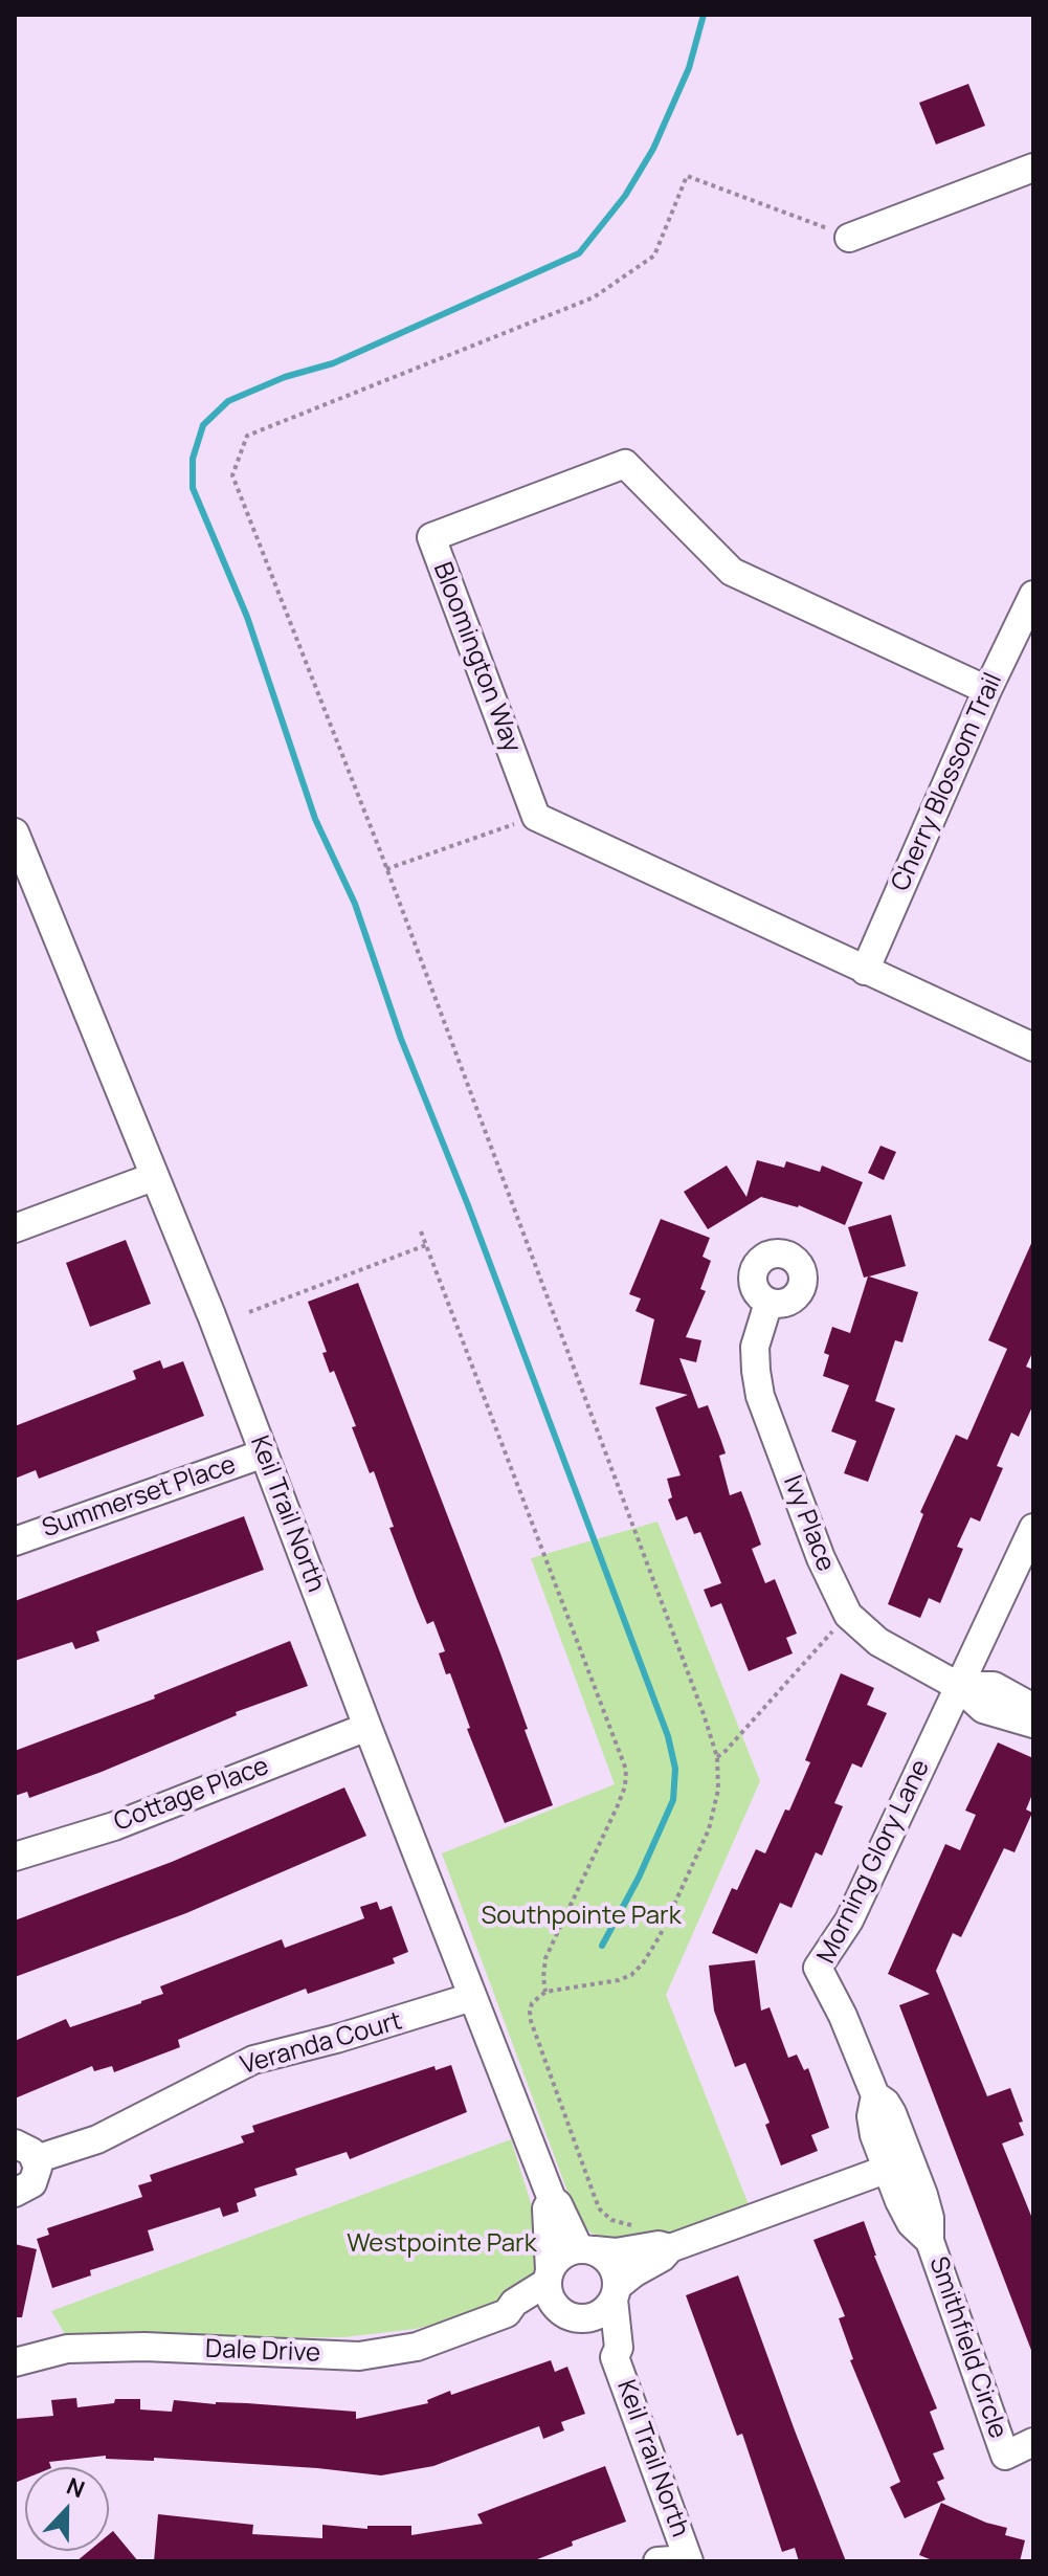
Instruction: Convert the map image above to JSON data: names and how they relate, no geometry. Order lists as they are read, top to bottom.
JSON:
{
  "streets": {
    "street": [
      "Bloomington Way",
      "Cherry Blossom Trail",
      "Summerset Place",
      "Keil Trail North",
      "Ivy Place",
      "Cottage Place",
      "Morning Glory Lane",
      "Veranda Court",
      "Smithfield Circle",
      "Dale Drive"
    ]
  },
  "crossings": [
    ["Bloomington Way", "Cherry Blossom Trail"],
    ["Summerset Place", "Keil Trail North"],
    ["Keil Trail North", "Cottage Place"],
    ["Keil Trail North", "Veranda Court"],
    ["Keil Trail North", "Dale Drive"],
    ["Ivy Place", "Morning Glory Lane"],
    ["Morning Glory Lane", "Smithfield Circle"]
  ],
  "parks": ["Southpointe Park", "Westpointe Park"],
  "north": "top"
}
